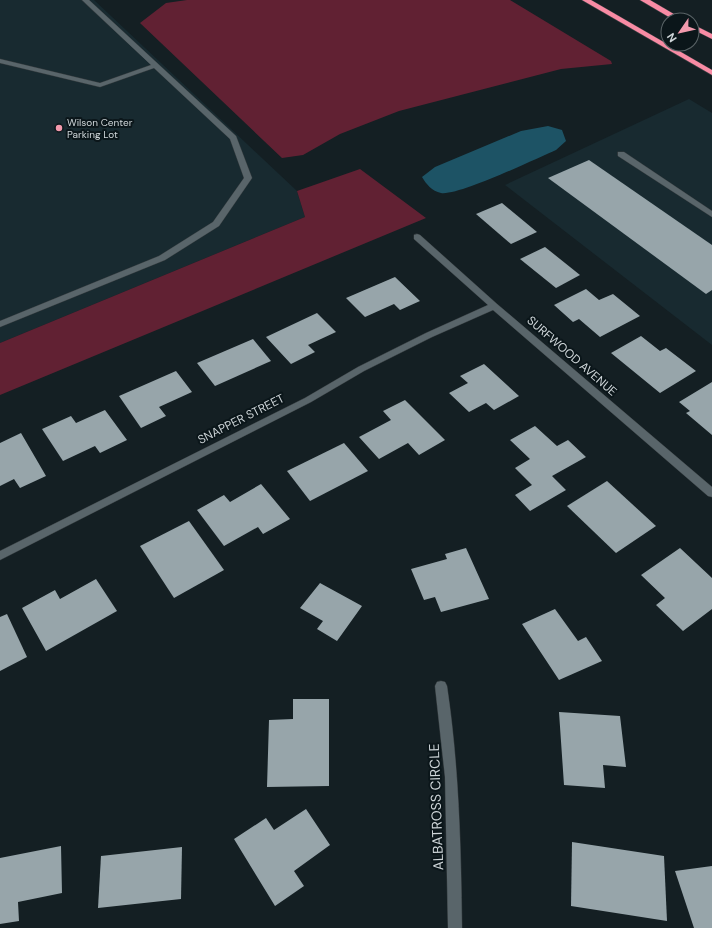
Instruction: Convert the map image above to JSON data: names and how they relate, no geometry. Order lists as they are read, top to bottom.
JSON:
{
  "streets": {
    "street": ["SURFWOOD AVENUE", "SNAPPER STREET", "ALBATROSS CIRCLE"]
  },
  "crossings": [
    ["SURFWOOD AVENUE", "SNAPPER STREET"]
  ],
  "places": ["Wilson Center Parking Lot"],
  "north": "bottom left"
}
